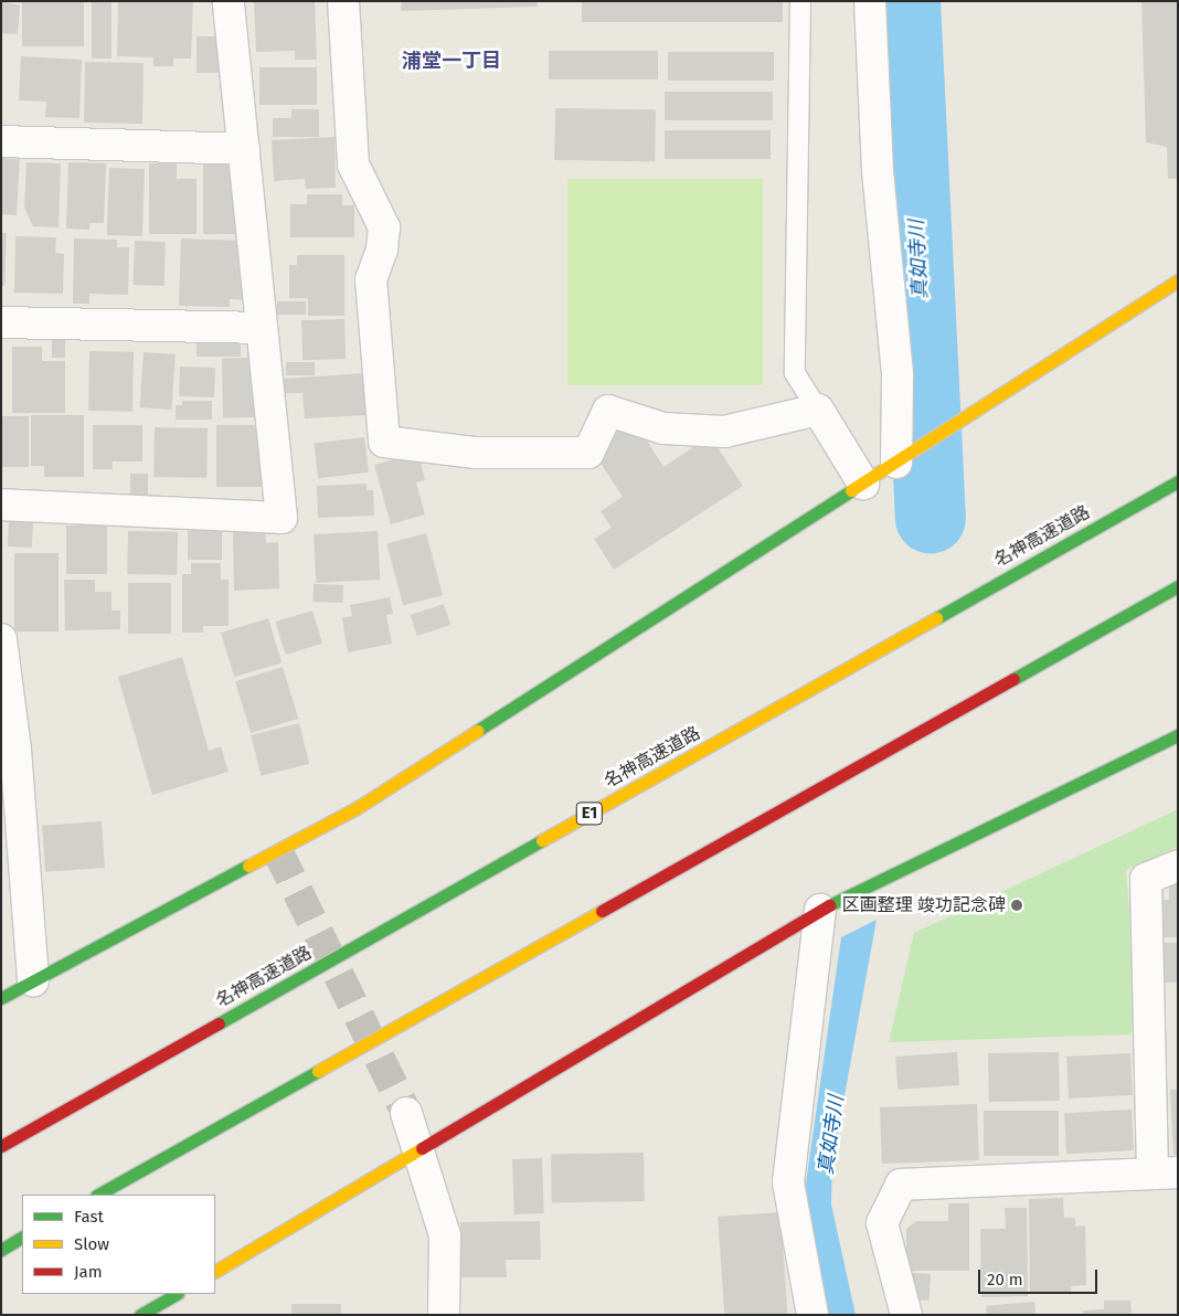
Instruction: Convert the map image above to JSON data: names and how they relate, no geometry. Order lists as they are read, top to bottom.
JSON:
{
  "streets": {
    "main road": ["名神高速道路", "E1"]
  },
  "districts": ["浦堂一丁目"],
  "water": ["真如寺川"],
  "places": ["区画整理 竣功記念碑"],
  "legend": ["Fast", "Slow", "Jam"],
  "scale_bar": "20 m"
}
